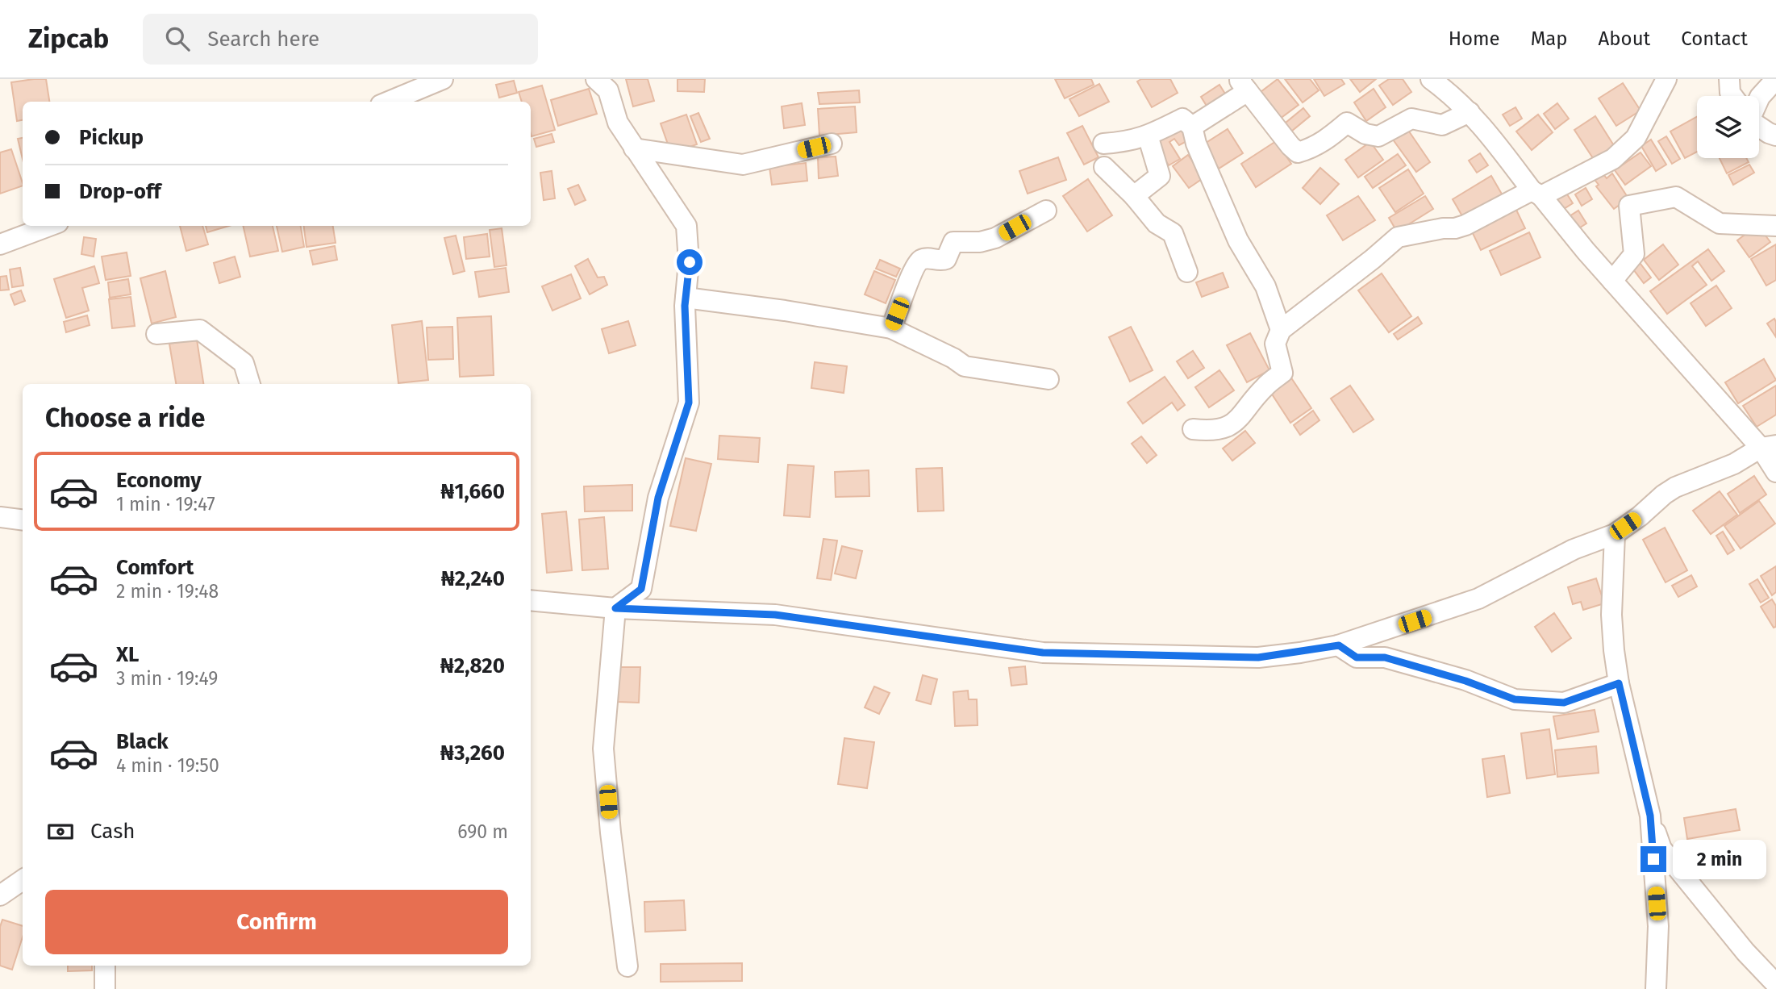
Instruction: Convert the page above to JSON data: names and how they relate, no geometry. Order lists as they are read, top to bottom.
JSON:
{
  "page": {
    "header": "Zipcab",
    "search": "Search here",
    "nav": [
      "Home",
      "Map",
      "About",
      "Contact"
    ],
    "banner": ["Pickup", "Drop-off"],
    "heading": "Choose a ride",
    "list": [
      {
        "name": "Economy",
        "note": "1 min · 19:47",
        "value": "₦1,660"
      },
      {
        "name": "Comfort",
        "note": "2 min · 19:48",
        "value": "₦2,240"
      },
      {
        "name": "XL",
        "note": "3 min · 19:49",
        "value": "₦2,820"
      },
      {
        "name": "Black",
        "note": "4 min · 19:50",
        "value": "₦3,260"
      }
    ],
    "pay": ["Cash", "690 m"],
    "bubble": "2 min",
    "buttons": "Confirm"
  }
}
